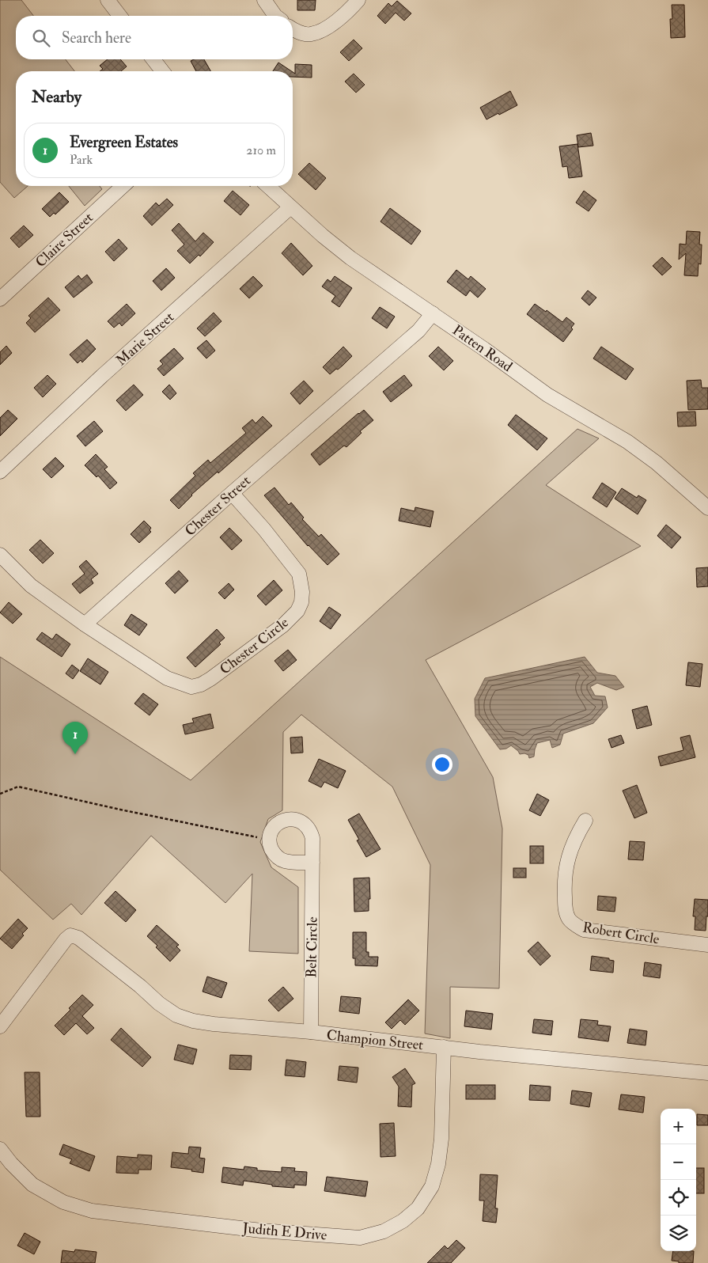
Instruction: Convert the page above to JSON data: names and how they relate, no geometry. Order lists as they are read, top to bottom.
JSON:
{
  "streets": {
    "street": [
      "Claire Street",
      "Marie Street",
      "Patten Road",
      "Chester Street",
      "Chester Circle",
      "Robert Circle",
      "Belt Circle",
      "Champion Street",
      "Judith E Drive"
    ]
  },
  "crossings": [
    ["Marie Street", "Patten Road"],
    ["Patten Road", "Chester Street"],
    ["Chester Street", "Chester Circle"],
    ["Belt Circle", "Champion Street"],
    ["Champion Street", "Judith E Drive"]
  ],
  "page": {
    "search": "Search here",
    "heading": "Nearby",
    "list": [
      {
        "mark": "1",
        "name": "Evergreen Estates",
        "note": "Park",
        "value": "210 m"
      }
    ],
    "pins": "1",
    "map_buttons": ["+", "−"]
  }
}
